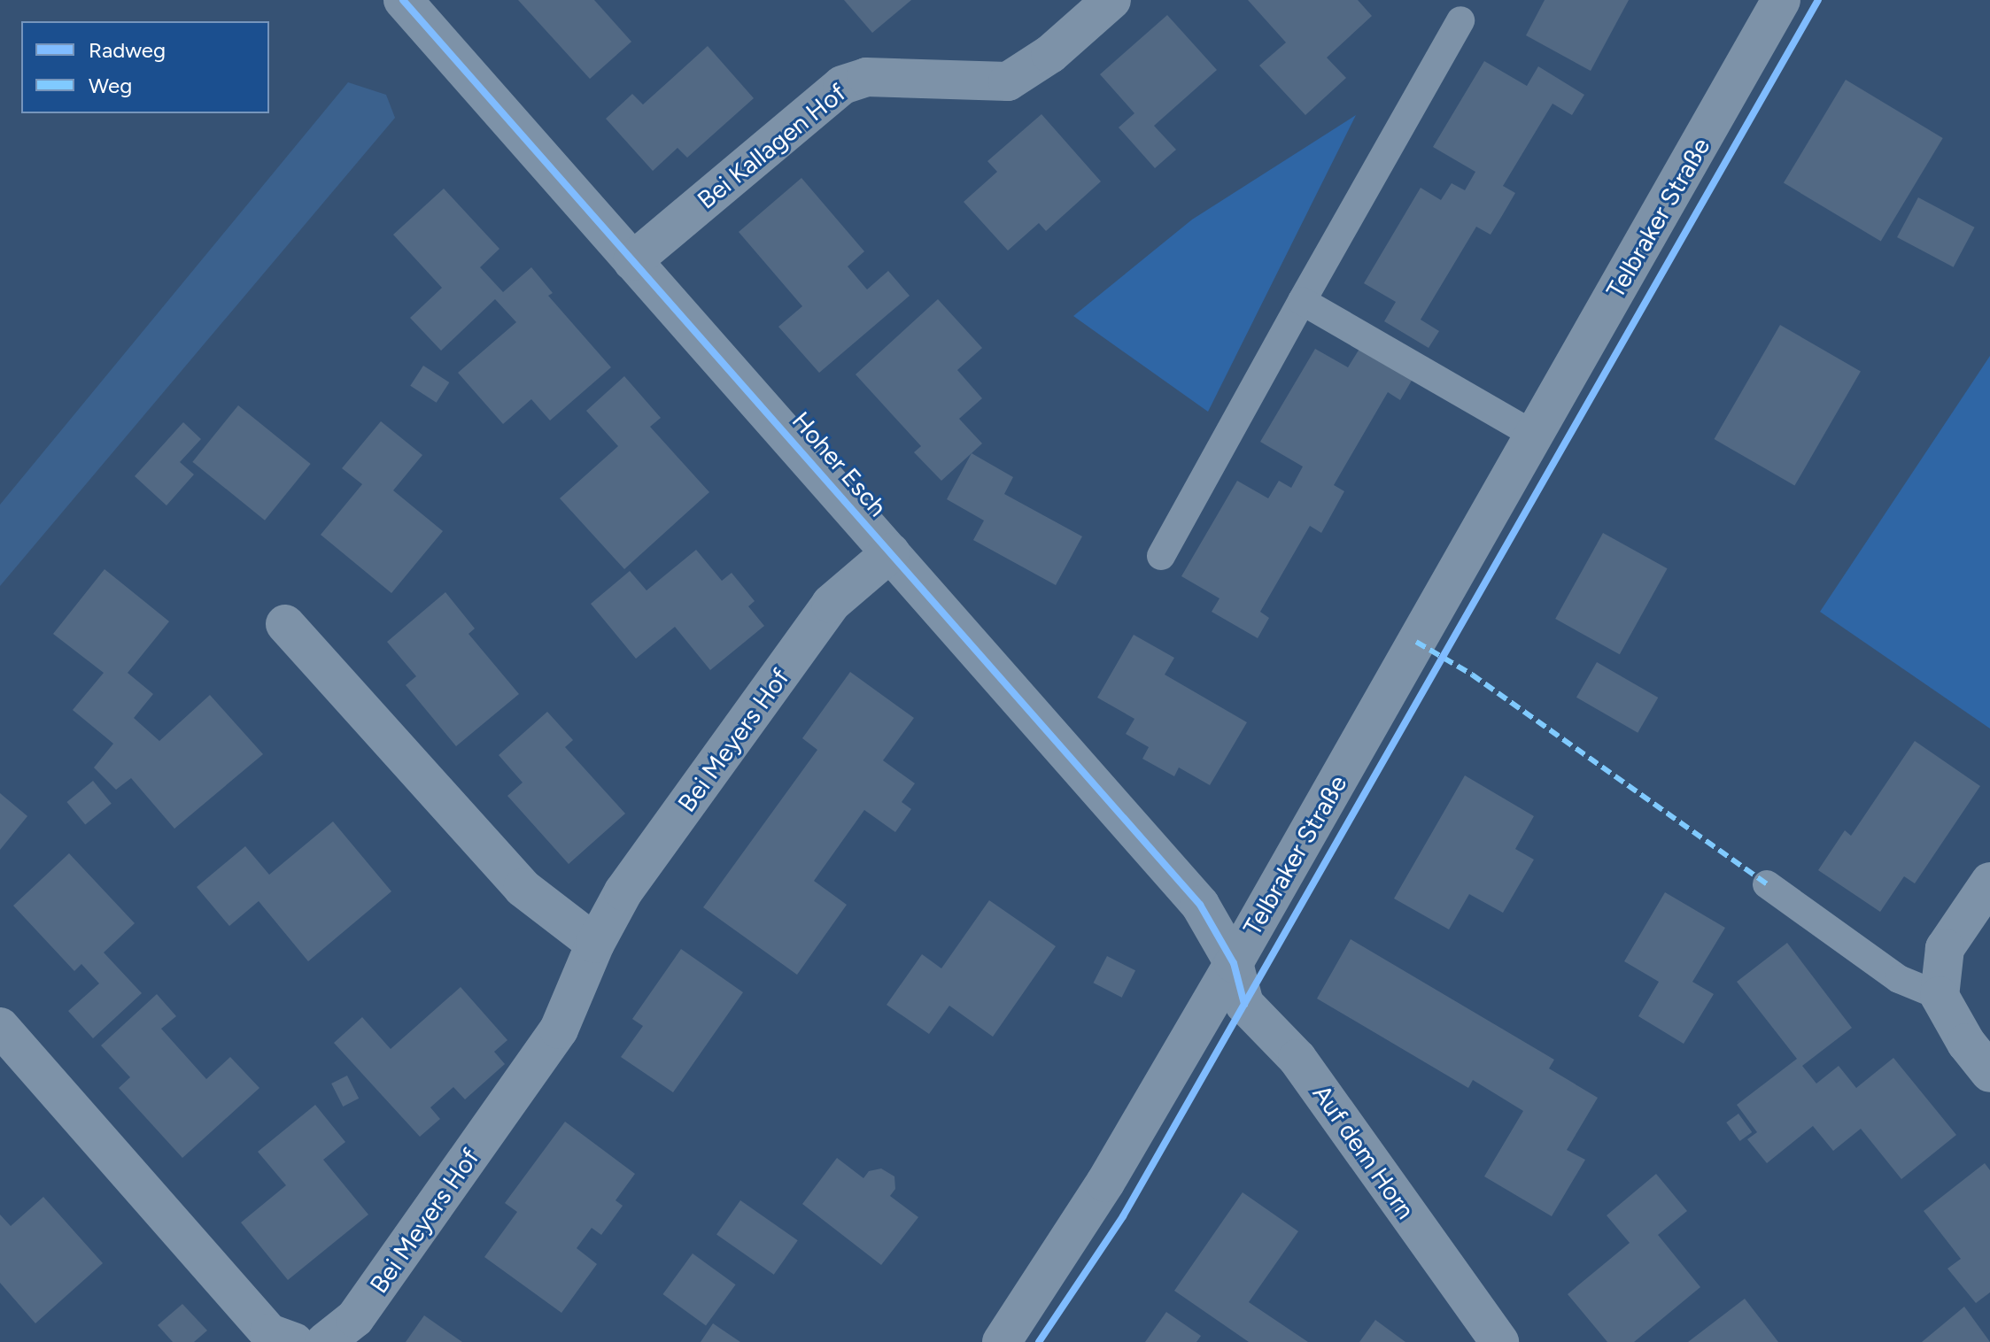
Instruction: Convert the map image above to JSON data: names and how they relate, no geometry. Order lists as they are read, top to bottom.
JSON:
{
  "streets": {
    "street": [
      "Bei Kallagen Hof",
      "Telbraker Straße",
      "Hoher Esch",
      "Bei Meyers Hof",
      "Auf dem Horn"
    ]
  },
  "crossings": [
    ["Bei Kallagen Hof", "Hoher Esch"],
    ["Telbraker Straße", "Hoher Esch"],
    ["Telbraker Straße", "Auf dem Horn"],
    ["Hoher Esch", "Bei Meyers Hof"],
    ["Hoher Esch", "Auf dem Horn"]
  ],
  "legend": ["Radweg", "Weg"]
}
